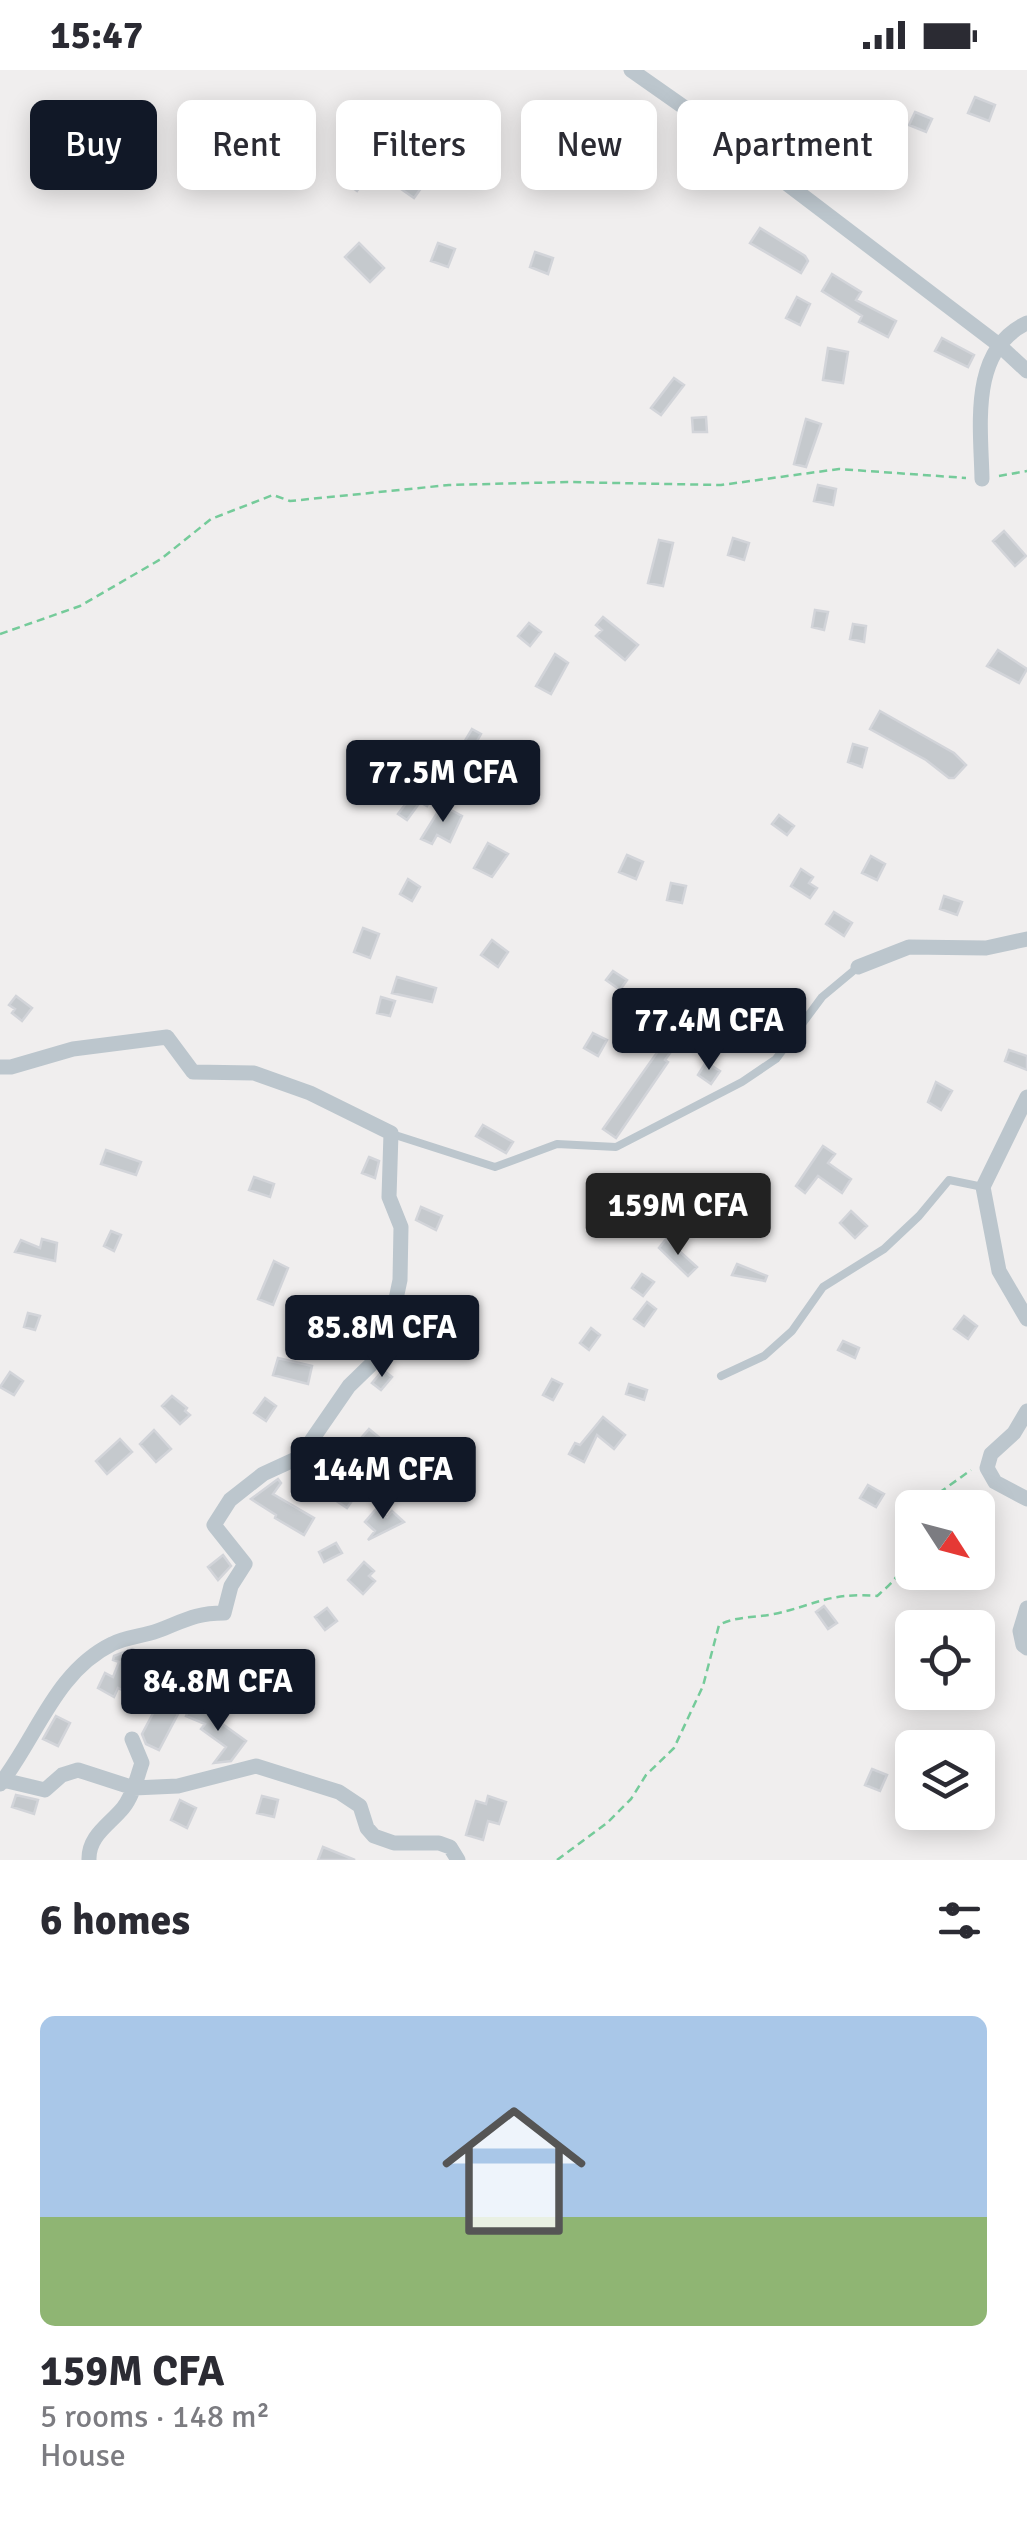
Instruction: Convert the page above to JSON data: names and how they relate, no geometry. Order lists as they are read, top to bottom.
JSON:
{
  "north": "bottom right",
  "page": {
    "status": "15:47",
    "chip": [
      "Buy",
      "Rent",
      "Filters",
      "New",
      "Apartment"
    ],
    "price": [
      "77.5M CFA",
      "77.4M CFA",
      "159M CFA",
      "85.8M CFA",
      "144M CFA",
      "84.8M CFA"
    ],
    "heading": "6 homes",
    "list": [
      {
        "name": "159M CFA",
        "note": "5 rooms · 148 m² · House"
      }
    ]
  }
}
